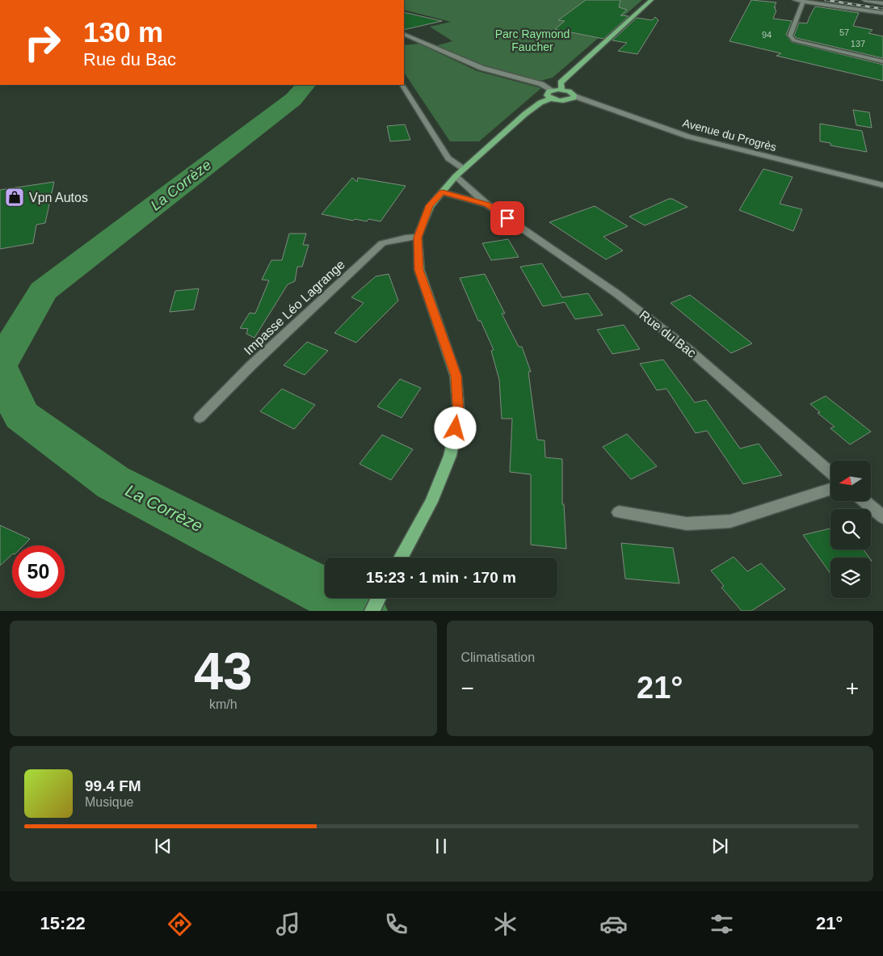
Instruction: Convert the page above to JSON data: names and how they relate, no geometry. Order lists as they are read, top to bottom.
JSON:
{
  "streets": {
    "street": ["Avenue du Progrès", "Impasse Léo Lagrange", "Rue du Bac"]
  },
  "water": ["La Corrèze"],
  "parks": ["Parc Raymond Faucher"],
  "places": {
    "shop": ["Vpn Autos"]
  },
  "house_numbers": ["57", "94", "137"],
  "north": "left",
  "page": {
    "turn": ["130 m", "Rue du Bac"],
    "limit": "50",
    "trip": "15:23 · 1 min · 170 m",
    "tile": [
      ["43", "km/h"],
      "Climatisation"
    ],
    "heat": ["−", "21°", "+"],
    "song": ["99.4 FM", "Musique"],
    "tabs": ["15:22", "21°"]
  }
}
